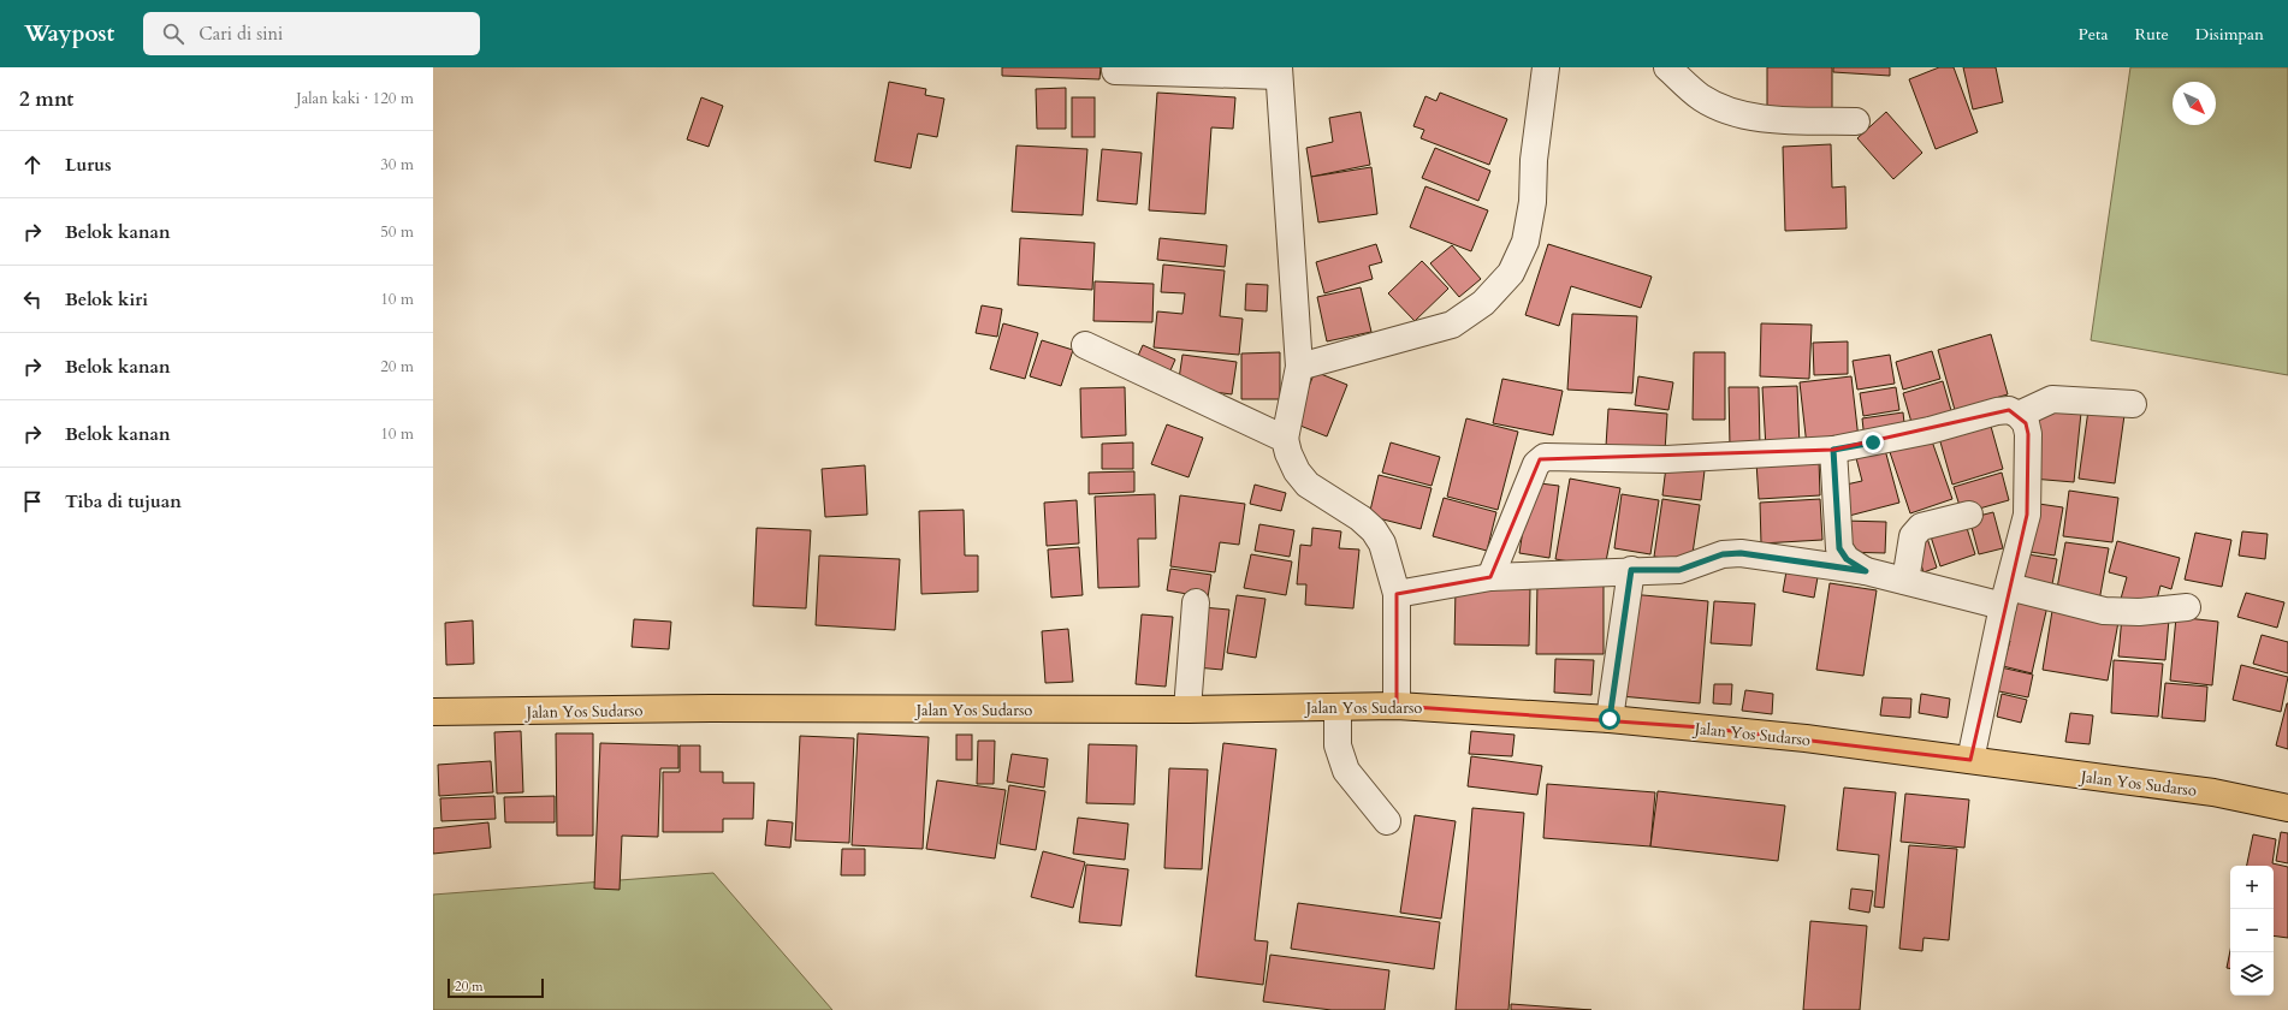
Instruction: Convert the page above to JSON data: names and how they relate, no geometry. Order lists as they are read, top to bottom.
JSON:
{
  "streets": {
    "highway": ["Jalan Yos Sudarso"]
  },
  "scale_bar": "20 m",
  "north": "bottom right",
  "page": {
    "header": "Waypost",
    "search": "Cari di sini",
    "nav": ["Peta", "Rute", "Disimpan"],
    "heading": ["2 mnt", "Jalan kaki · 120 m"],
    "list": [
      ["Lurus", "30 m"],
      ["Belok kanan", "50 m"],
      ["Belok kiri", "10 m"],
      ["Belok kanan", "20 m"],
      ["Belok kanan", "10 m"],
      "Tiba di tujuan"
    ],
    "map_buttons": ["+", "−"],
    "scale": "20 m"
  }
}
